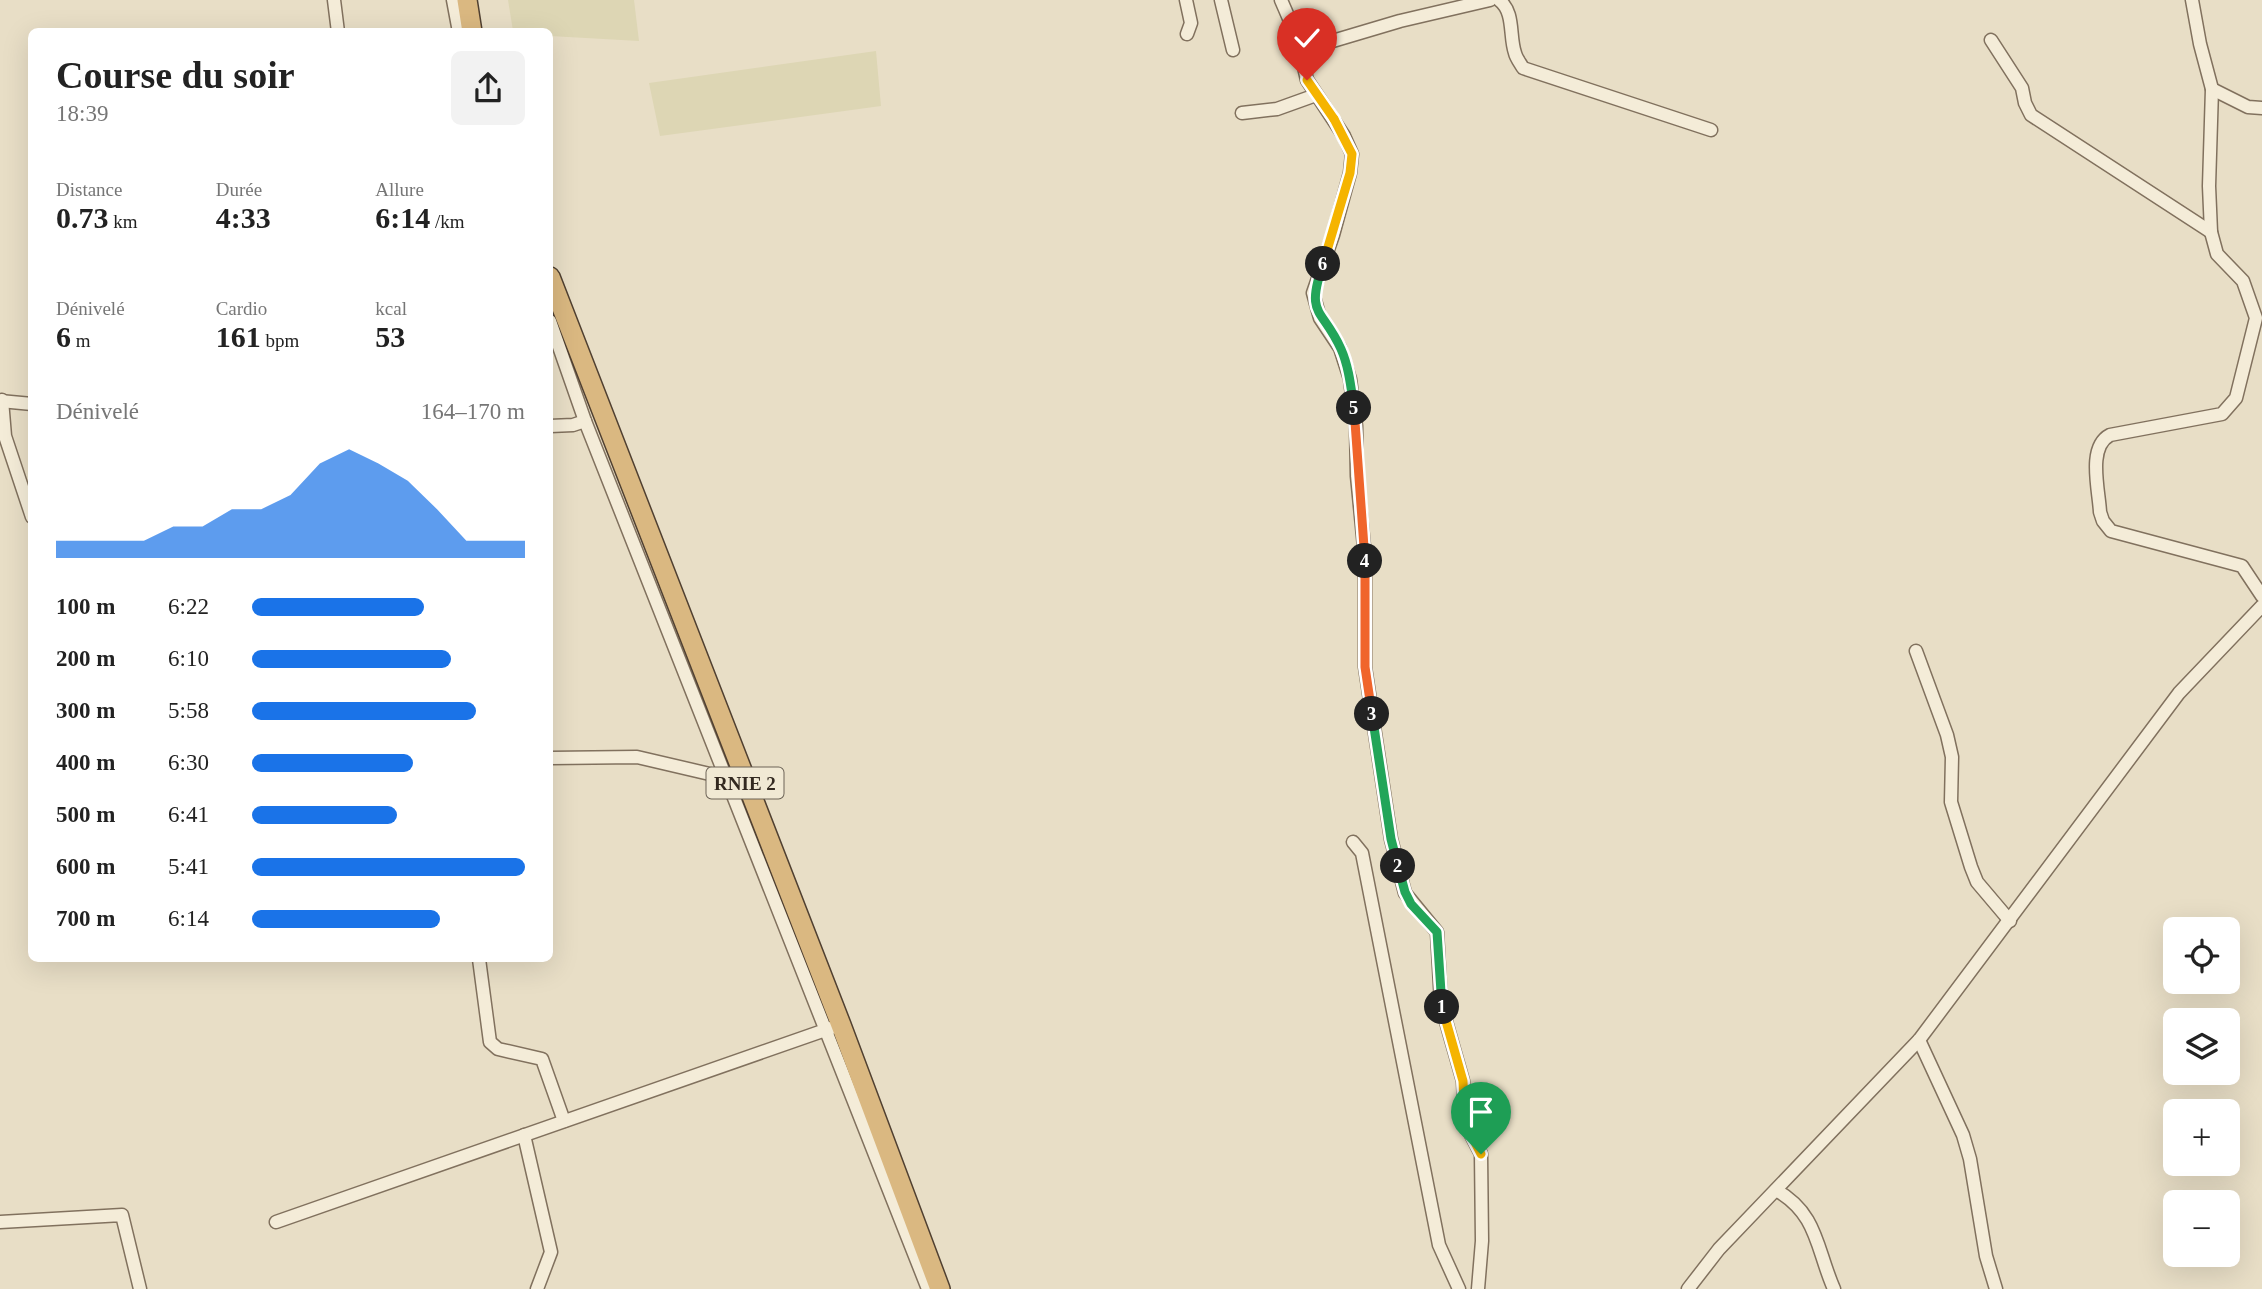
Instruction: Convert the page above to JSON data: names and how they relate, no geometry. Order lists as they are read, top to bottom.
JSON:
{
  "streets": {
    "highway": ["RNIE 2"]
  },
  "page": {
    "heading": ["Course du soir", "18:39"],
    "stats": [
      ["Distance", "0.73 km"],
      ["Durée", "4:33"],
      ["Allure", "6:14 /km"],
      ["Dénivelé", "6 m"],
      ["Cardio", "161 bpm"],
      ["kcal", "53"]
    ],
    "pins": [
      "6",
      "5",
      "4",
      "3",
      "2",
      "1"
    ],
    "chart": ["Dénivelé", "164–170 m"],
    "list": [
      {
        "name": "100 m",
        "note": "6:22"
      },
      {
        "name": "200 m",
        "note": "6:10"
      },
      {
        "name": "300 m",
        "note": "5:58"
      },
      {
        "name": "400 m",
        "note": "6:30"
      },
      {
        "name": "500 m",
        "note": "6:41"
      },
      {
        "name": "600 m",
        "note": "5:41"
      },
      {
        "name": "700 m",
        "note": "6:14"
      }
    ],
    "map_buttons": ["+", "−"]
  }
}
